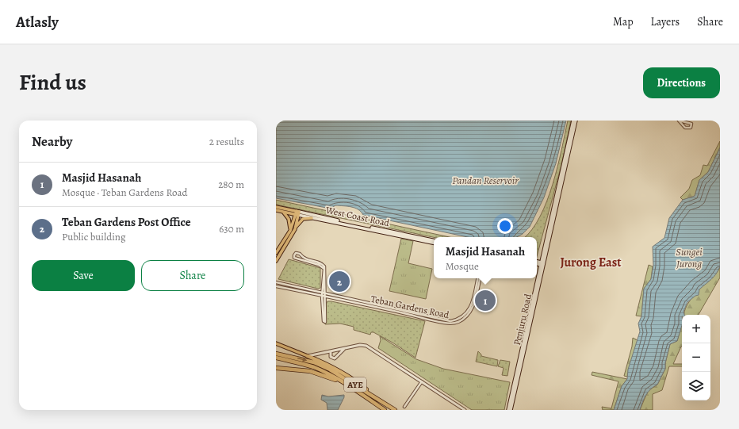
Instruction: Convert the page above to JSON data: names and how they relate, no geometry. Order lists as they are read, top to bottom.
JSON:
{
  "streets": {
    "highway": ["AYE"],
    "main road": ["West Coast Road", "Penjuru Road"],
    "street": ["Teban Gardens Road"]
  },
  "districts": ["Jurong East"],
  "water": ["Pandan Reservoir", "Sungei Jurong"],
  "page": {
    "header": "Atlasly",
    "nav": ["Map", "Layers", "Share"],
    "title": "Find us",
    "buttons": [
      "Directions",
      ["Save", "Share"]
    ],
    "heading": ["Nearby", "2 results"],
    "list": [
      {
        "mark": "1",
        "name": "Masjid Hasanah",
        "note": "Mosque · Teban Gardens Road",
        "value": "280 m"
      },
      {
        "mark": "2",
        "name": "Teban Gardens Post Office",
        "note": "Public building",
        "value": "630 m"
      }
    ],
    "popup": ["Masjid Hasanah", "Mosque"],
    "pins": ["2", "1"],
    "map_buttons": ["+", "−"]
  }
}
